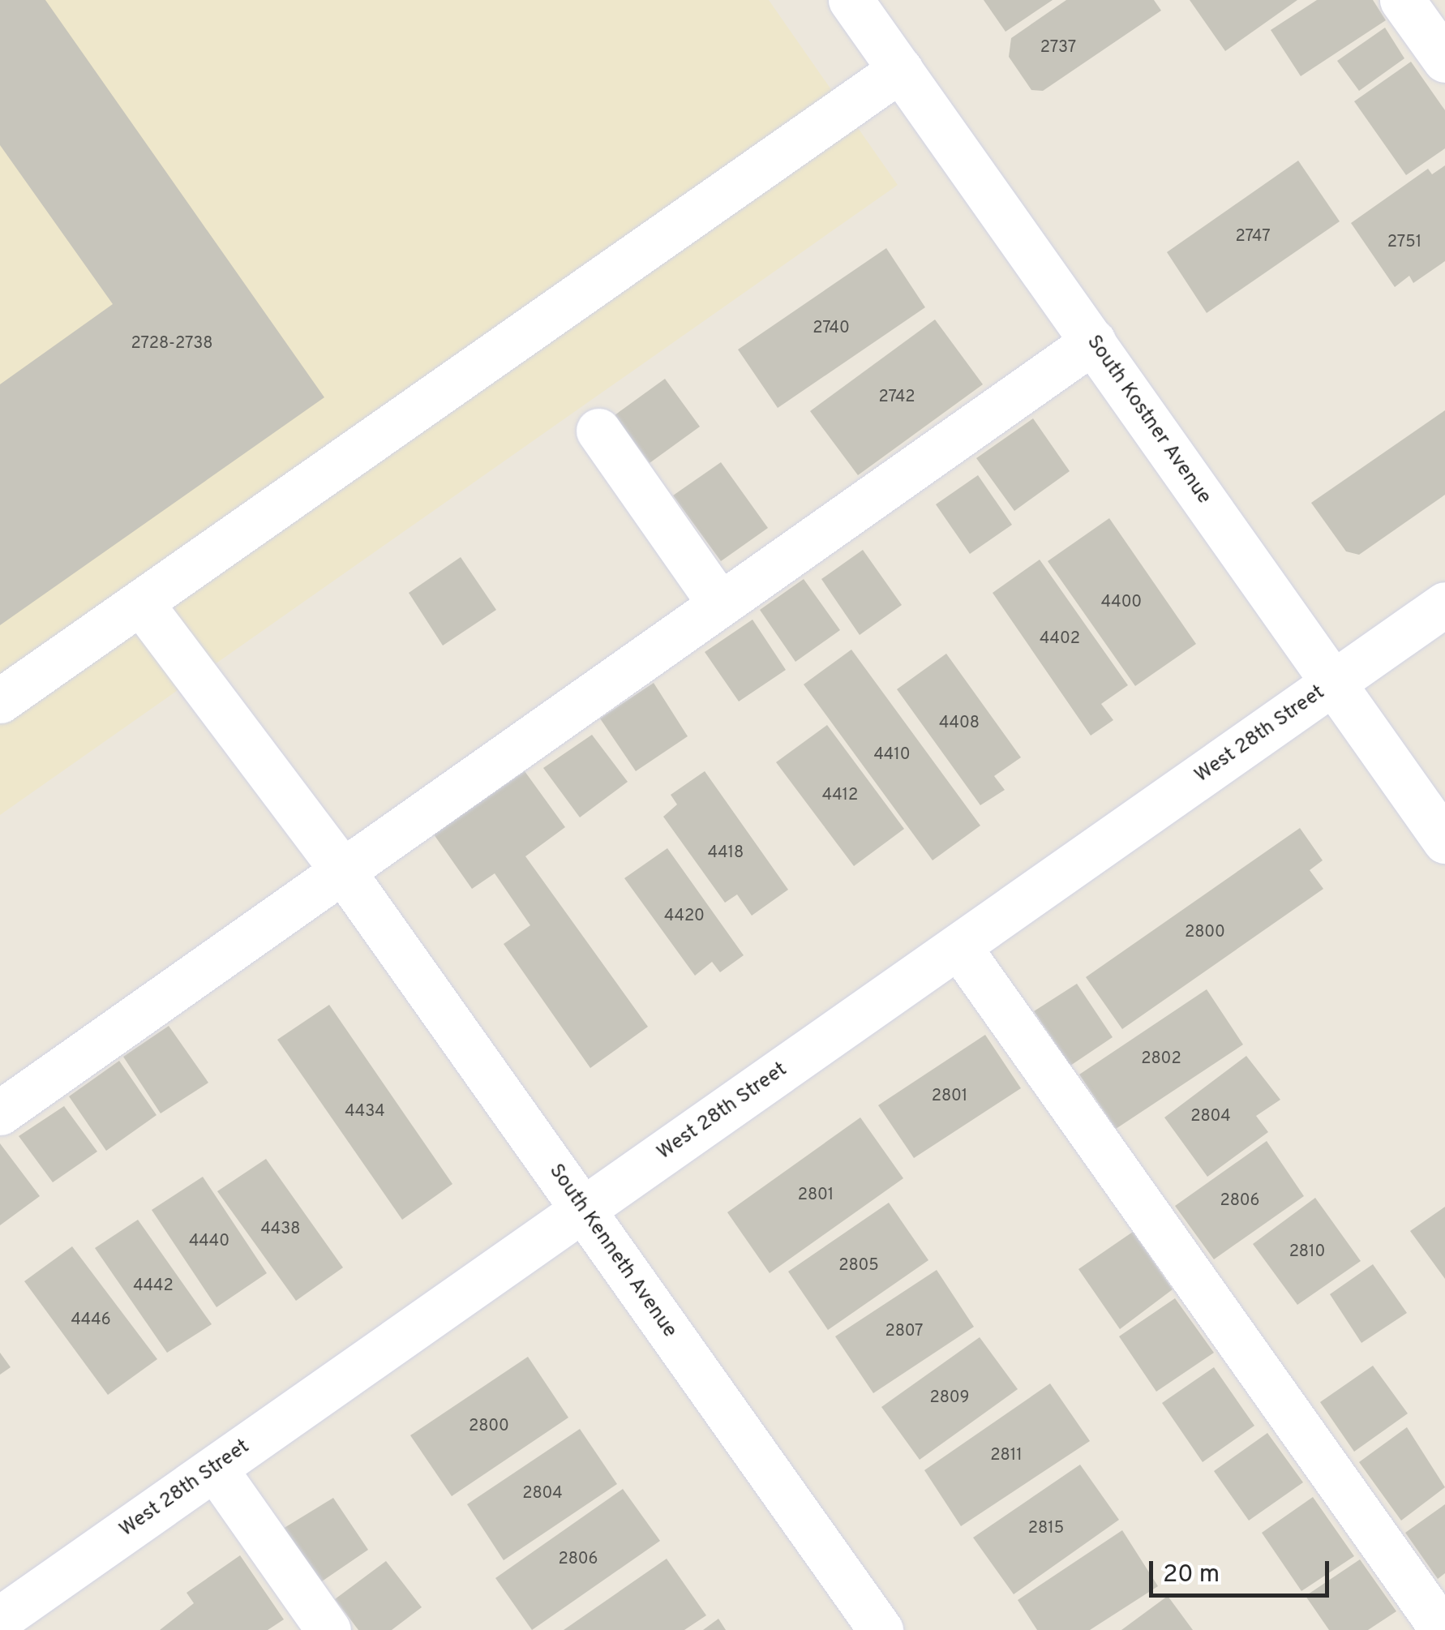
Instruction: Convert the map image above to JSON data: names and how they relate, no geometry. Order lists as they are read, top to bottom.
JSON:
{
  "streets": {
    "street": ["South Kostner Avenue", "West 28th Street", "South Kenneth Avenue"]
  },
  "crossings": [
    ["South Kostner Avenue", "West 28th Street"],
    ["West 28th Street", "South Kenneth Avenue"]
  ],
  "house_numbers": [
    "2737",
    "2747",
    "2751",
    "2740",
    "2728-2738",
    "2742",
    "4400",
    "4402",
    "4408",
    "4410",
    "4412",
    "4418",
    "4420",
    "2800",
    "2802",
    "2801",
    "4434",
    "2804",
    "2801",
    "2806",
    "4438",
    "4440",
    "2810",
    "2805",
    "4442",
    "4446",
    "2807",
    "2809",
    "2800",
    "2811",
    "2804",
    "2815",
    "2806"
  ],
  "scale_bar": "20 m"
}
